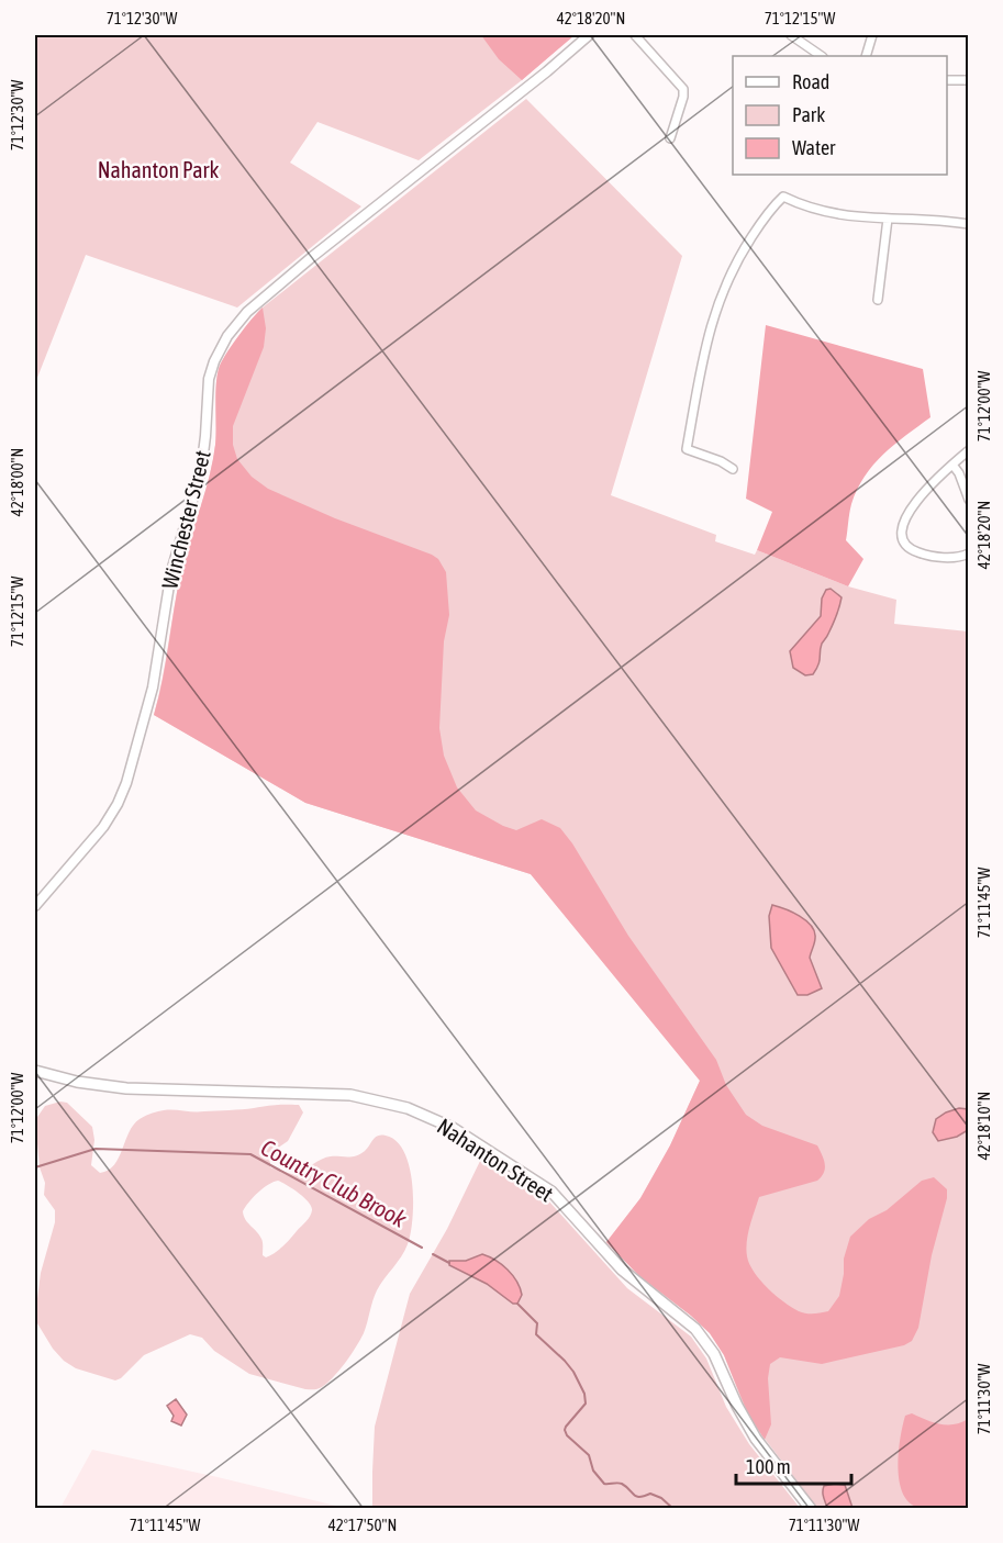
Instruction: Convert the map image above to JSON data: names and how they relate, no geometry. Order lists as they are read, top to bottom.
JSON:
{
  "streets": {
    "main road": ["Nahanton Street"],
    "street": ["Winchester Street"]
  },
  "water": ["Country Club Brook"],
  "parks": ["Nahanton Park"],
  "legend": ["Road", "Park", "Water"],
  "scale_bar": "100 m",
  "coordinates": [
    "71°12'30\"W",
    "42°18'20\"N",
    "71°12'15\"W",
    "71°12'00\"W",
    "42°18'00\"N",
    "71°11'45\"W",
    "42°18'10\"N",
    "71°11'30\"W",
    "42°17'50\"N"
  ]
}
